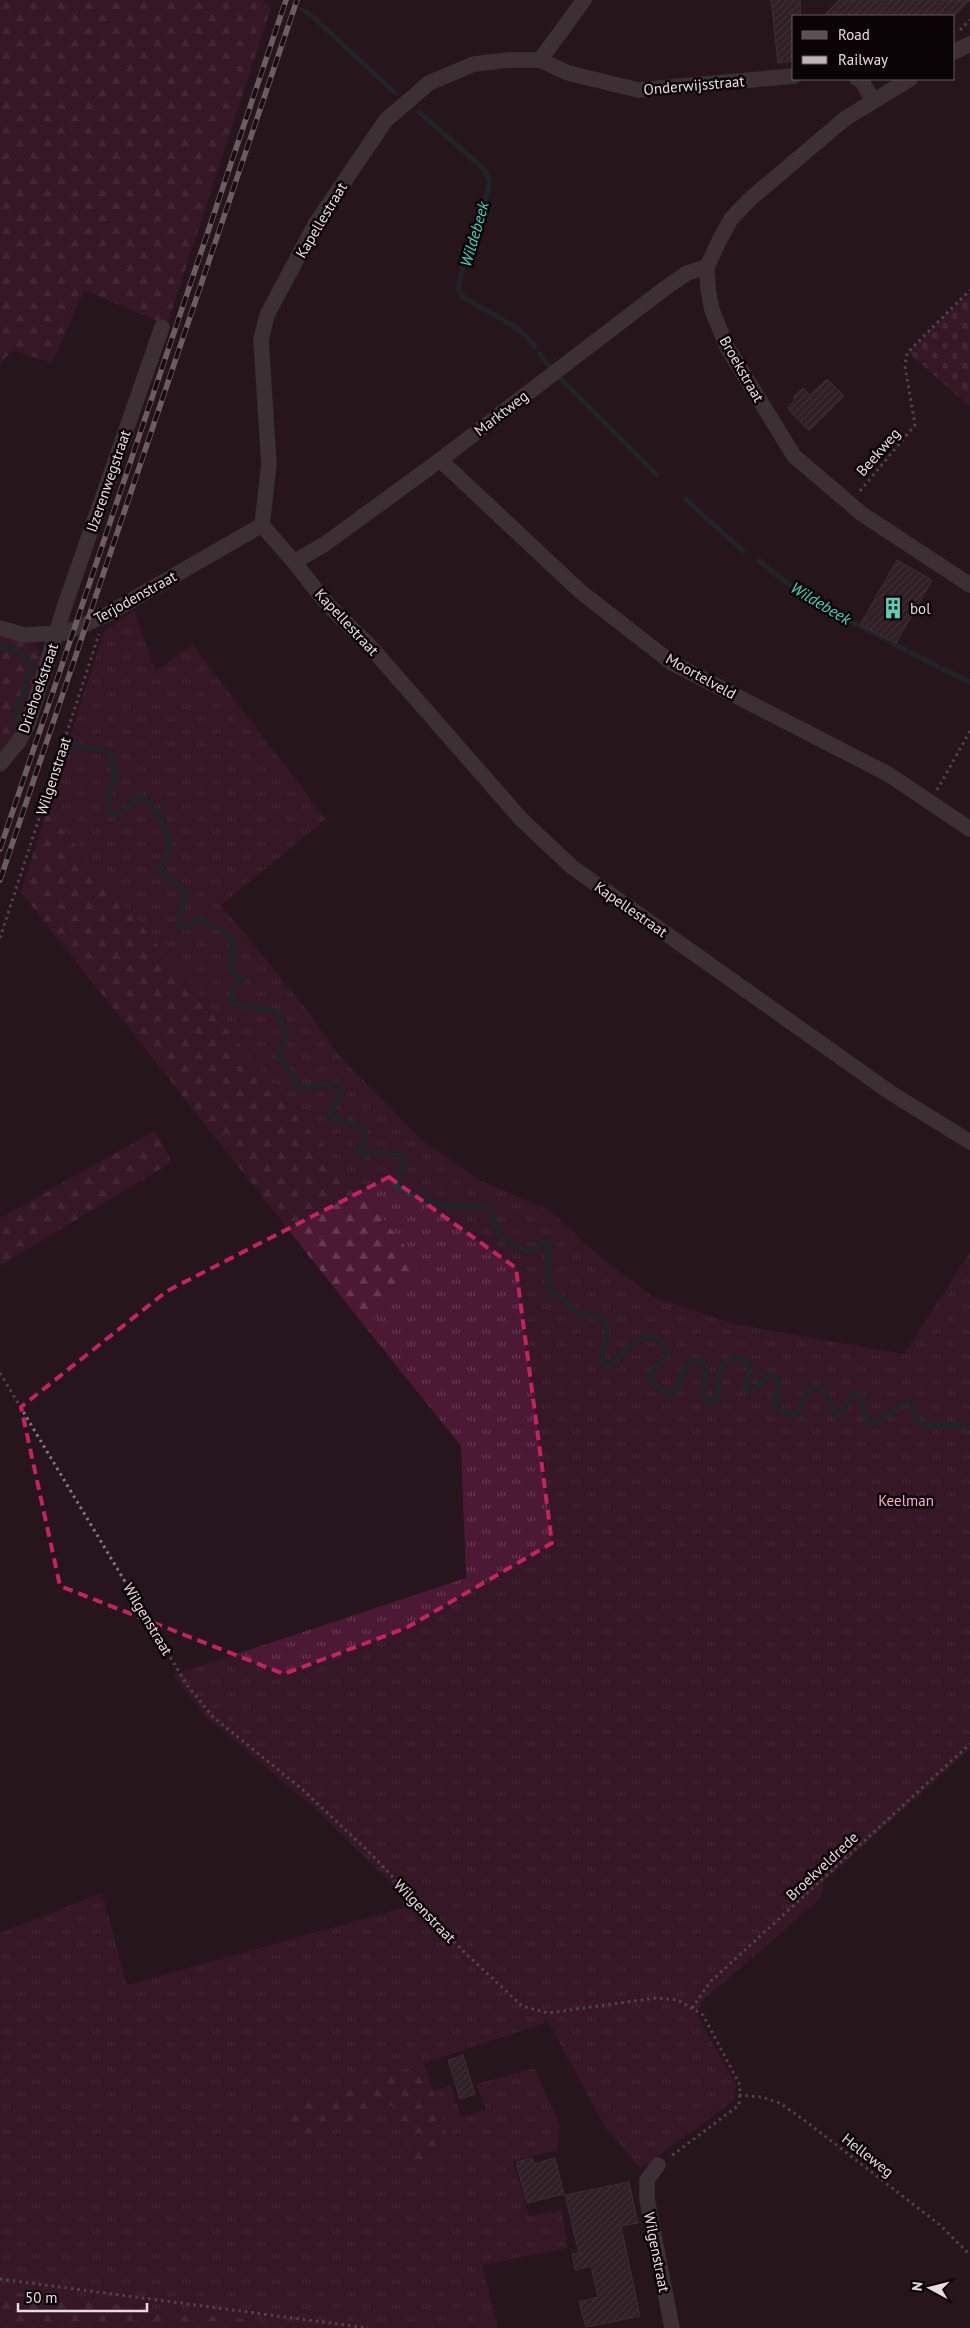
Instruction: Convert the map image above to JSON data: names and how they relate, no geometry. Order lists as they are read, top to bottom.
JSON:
{
  "streets": {
    "street": [
      "Onderwijsstraat",
      "Kapellestraat",
      "Broekstraat",
      "Marktweg",
      "IJzerenwegstraat",
      "Terjodenstraat",
      "Moortelveld",
      "Driehoekstraat",
      "Wilgenstraat"
    ],
    "path": ["Beekweg", "Broekveldrede", "Helleweg"]
  },
  "crossings": [
    ["Onderwijsstraat", "Kapellestraat"],
    ["Kapellestraat", "Marktweg"],
    ["Kapellestraat", "Terjodenstraat"],
    ["Broekstraat", "Marktweg"],
    ["Broekstraat", "Beekweg"],
    ["Marktweg", "Moortelveld"],
    ["IJzerenwegstraat", "Terjodenstraat"],
    ["IJzerenwegstraat", "Driehoekstraat"],
    ["Terjodenstraat", "Driehoekstraat"],
    ["Terjodenstraat", "Wilgenstraat"],
    ["Wilgenstraat", "Broekveldrede"],
    ["Wilgenstraat", "Helleweg"]
  ],
  "water": ["Wildebeek"],
  "parks": ["Keelman"],
  "places": {
    "building": ["bol"]
  },
  "legend": ["Road", "Railway"],
  "scale_bar": "50 m",
  "north": "left"
}
